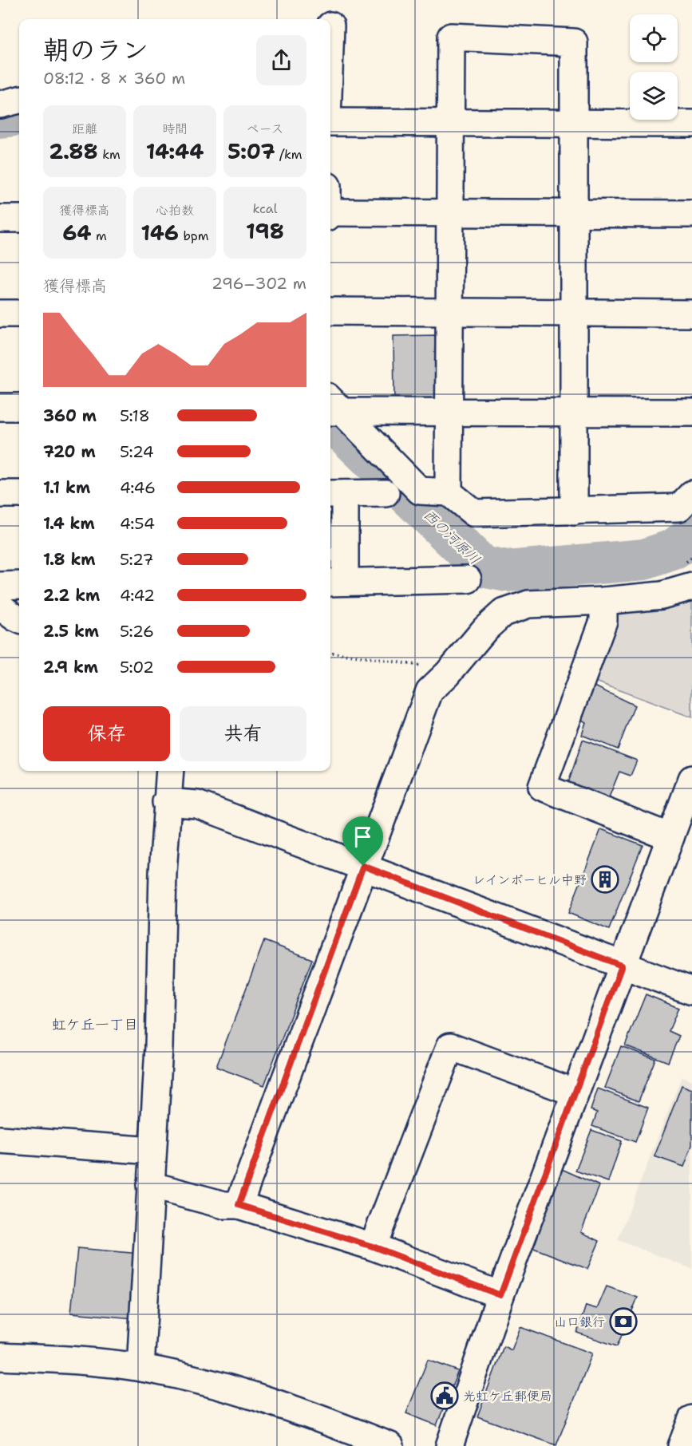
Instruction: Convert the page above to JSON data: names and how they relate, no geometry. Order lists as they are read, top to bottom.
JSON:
{
  "districts": ["虹ケ丘一丁目"],
  "water": ["西の河原川"],
  "places": {
    "building": ["レインボーヒル中野"],
    "bank": ["山口銀行"],
    "public building": ["光虹ケ丘郵便局"]
  },
  "page": {
    "heading": ["朝のラン", "08:12 · 8 × 360 m"],
    "stats": [
      ["距離", "2.88 km"],
      ["時間", "14:44"],
      ["ペース", "5:07 /km"],
      ["獲得標高", "64 m"],
      ["心拍数", "146 bpm"],
      ["kcal", "198"]
    ],
    "chart": ["獲得標高", "296–302 m"],
    "list": [
      {
        "name": "360 m",
        "note": "5:18"
      },
      {
        "name": "720 m",
        "note": "5:24"
      },
      {
        "name": "1.1 km",
        "note": "4:46"
      },
      {
        "name": "1.4 km",
        "note": "4:54"
      },
      {
        "name": "1.8 km",
        "note": "5:27"
      },
      {
        "name": "2.2 km",
        "note": "4:42"
      },
      {
        "name": "2.5 km",
        "note": "5:26"
      },
      {
        "name": "2.9 km",
        "note": "5:02"
      }
    ],
    "buttons": ["保存", "共有"]
  }
}
